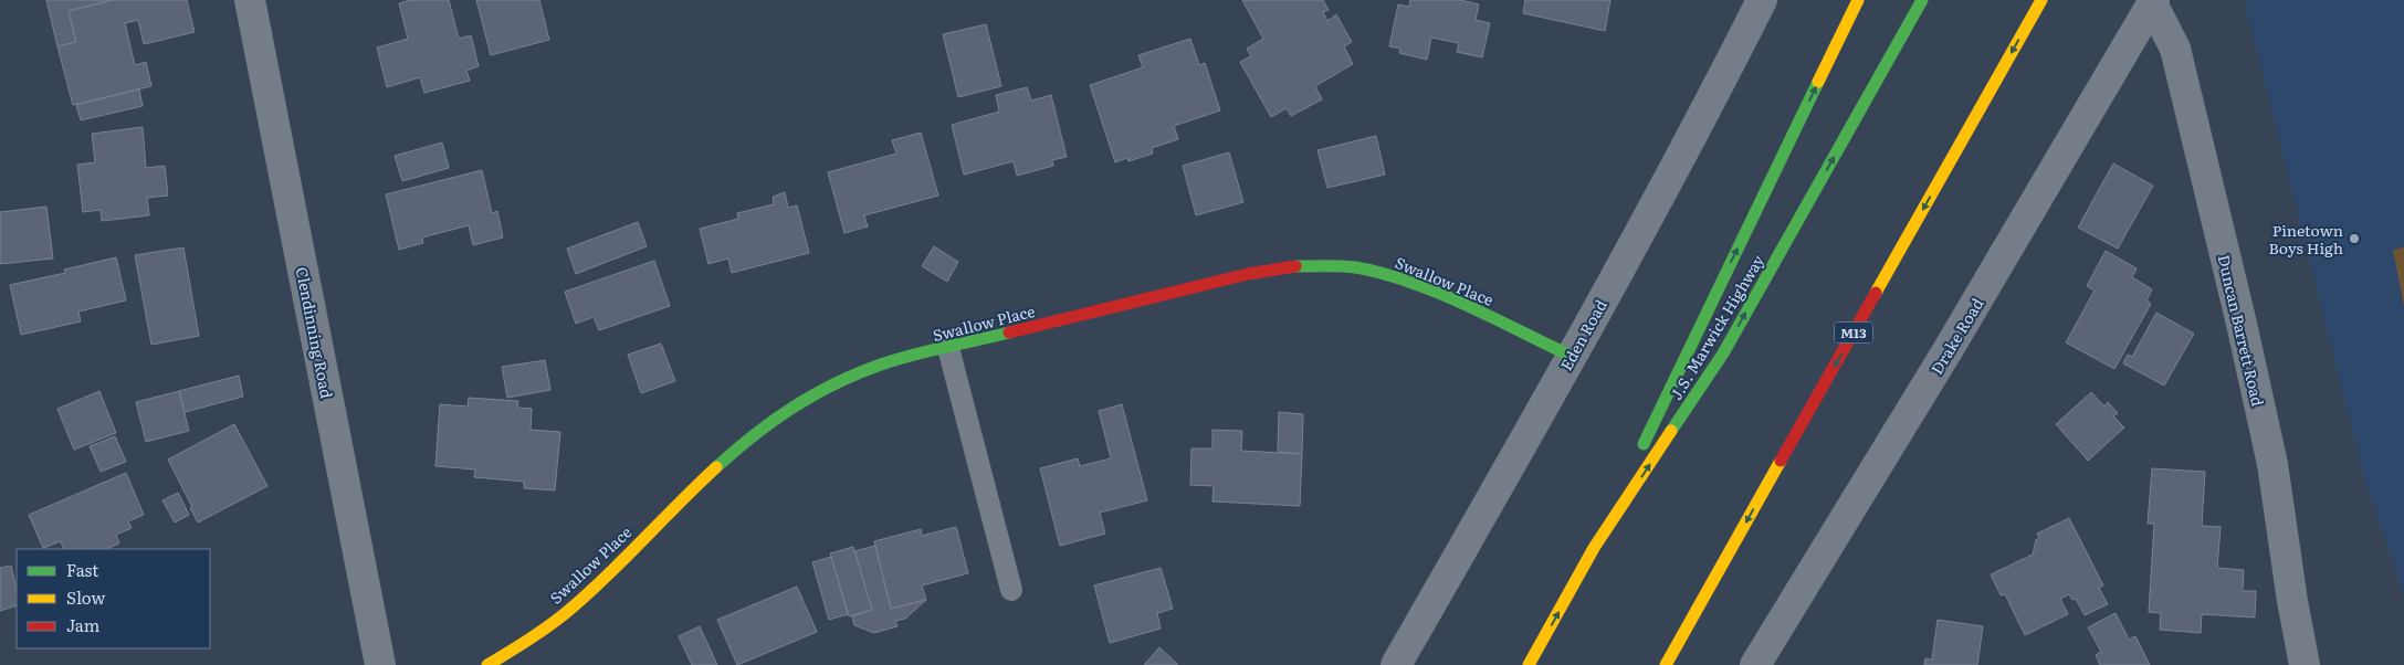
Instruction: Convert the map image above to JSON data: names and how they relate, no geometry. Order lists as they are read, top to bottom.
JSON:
{
  "streets": {
    "main road": ["Swallow Place", "J.S. Marwick Highway", "M13"],
    "street": [
      "Duncan Barrett Road",
      "Clendinning Road",
      "Eden Road",
      "Drake Road"
    ]
  },
  "crossings": [
    ["Swallow Place", "Eden Road"],
    ["Duncan Barrett Road", "Drake Road"]
  ],
  "places": ["Pinetown Boys High"],
  "legend": ["Fast", "Slow", "Jam"]
}
